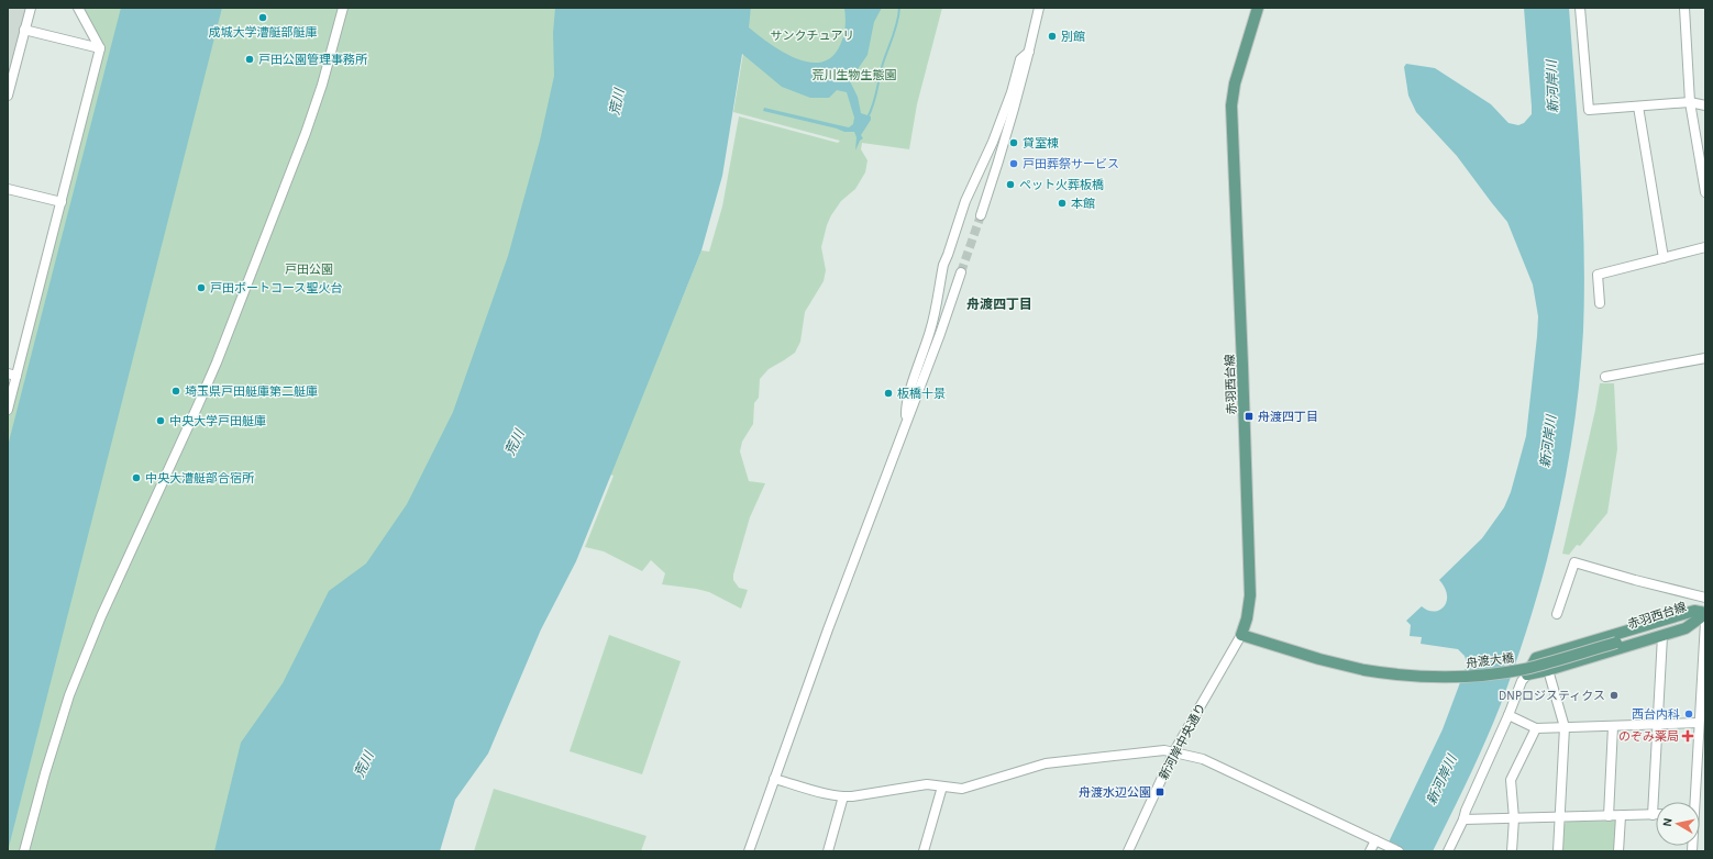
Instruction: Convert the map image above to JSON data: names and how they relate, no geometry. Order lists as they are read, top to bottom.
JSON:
{
  "streets": {
    "main road": ["赤羽西台線", "舟渡大橋"],
    "street": ["新河岸中央通り"]
  },
  "crossings": [
    ["赤羽西台線", "舟渡大橋"],
    ["赤羽西台線", "新河岸中央通り"],
    ["舟渡大橋", "新河岸中央通り"]
  ],
  "districts": ["舟渡四丁目"],
  "water": ["新河岸川", "荒川"],
  "parks": ["サンクチュアリ", "荒川生物生態園", "戸田公園"],
  "places": {
    "other": [
      "成城大学漕艇部艇庫",
      "別館",
      "戸田公園管理事務所",
      "貸室棟",
      "戸田葬祭サービス",
      "ペット火葬板橋",
      "本館",
      "戸田ボートコース聖火台",
      "埼玉県戸田艇庫第二艇庫",
      "板橋十景",
      "中央大学戸田艇庫",
      "中央大漕艇部合宿所",
      "DNPロジスティクス",
      "西台内科"
    ],
    "transit": ["舟渡四丁目", "舟渡水辺公園"],
    "health": ["のぞみ薬局"]
  },
  "north": "left"
}
